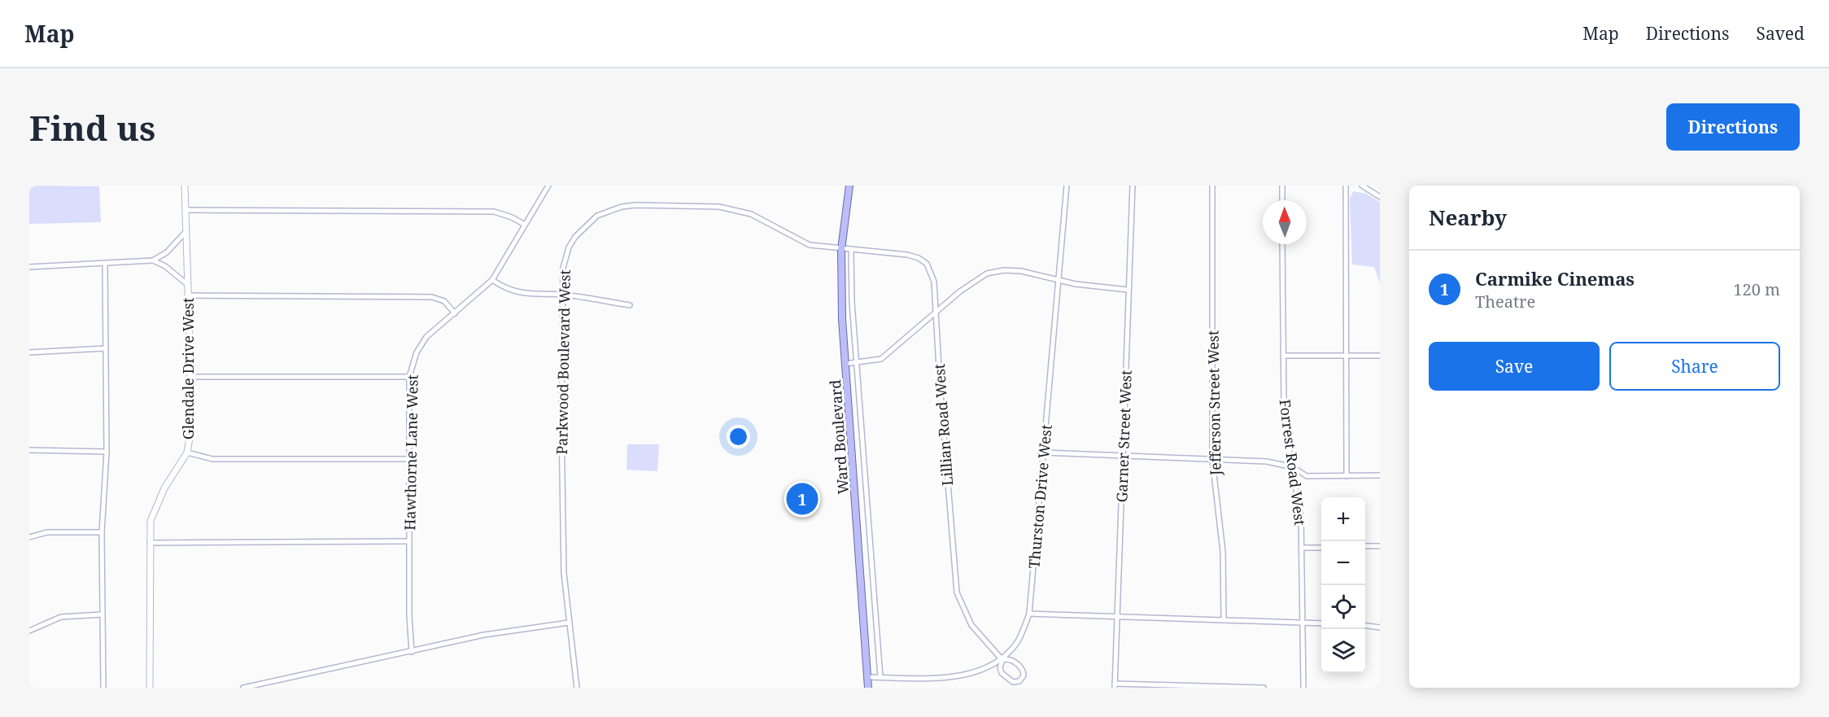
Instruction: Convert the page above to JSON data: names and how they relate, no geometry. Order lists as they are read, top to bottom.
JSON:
{
  "streets": {
    "main road": ["Ward Boulevard"],
    "street": [
      "Parkwood Boulevard West",
      "Glendale Drive West",
      "Jefferson Street West",
      "Lillian Road West",
      "Garner Street West",
      "Hawthorne Lane West",
      "Forrest Road West",
      "Thurston Drive West"
    ]
  },
  "crossings": [
    ["Parkwood Boulevard West", "Lillian Road West"],
    ["Parkwood Boulevard West", "Ward Boulevard"],
    ["Lillian Road West", "Ward Boulevard"],
    ["Lillian Road West", "Thurston Drive West"],
    ["Ward Boulevard", "Thurston Drive West"]
  ],
  "north": "top",
  "page": {
    "header": "Map",
    "nav": ["Map", "Directions", "Saved"],
    "buttons": [
      "Directions",
      ["Save", "Share"]
    ],
    "title": "Find us",
    "heading": "Nearby",
    "list": [
      {
        "mark": "1",
        "name": "Carmike Cinemas",
        "note": "Theatre",
        "value": "120 m"
      }
    ],
    "pins": "1",
    "map_buttons": ["+", "−"]
  }
}
